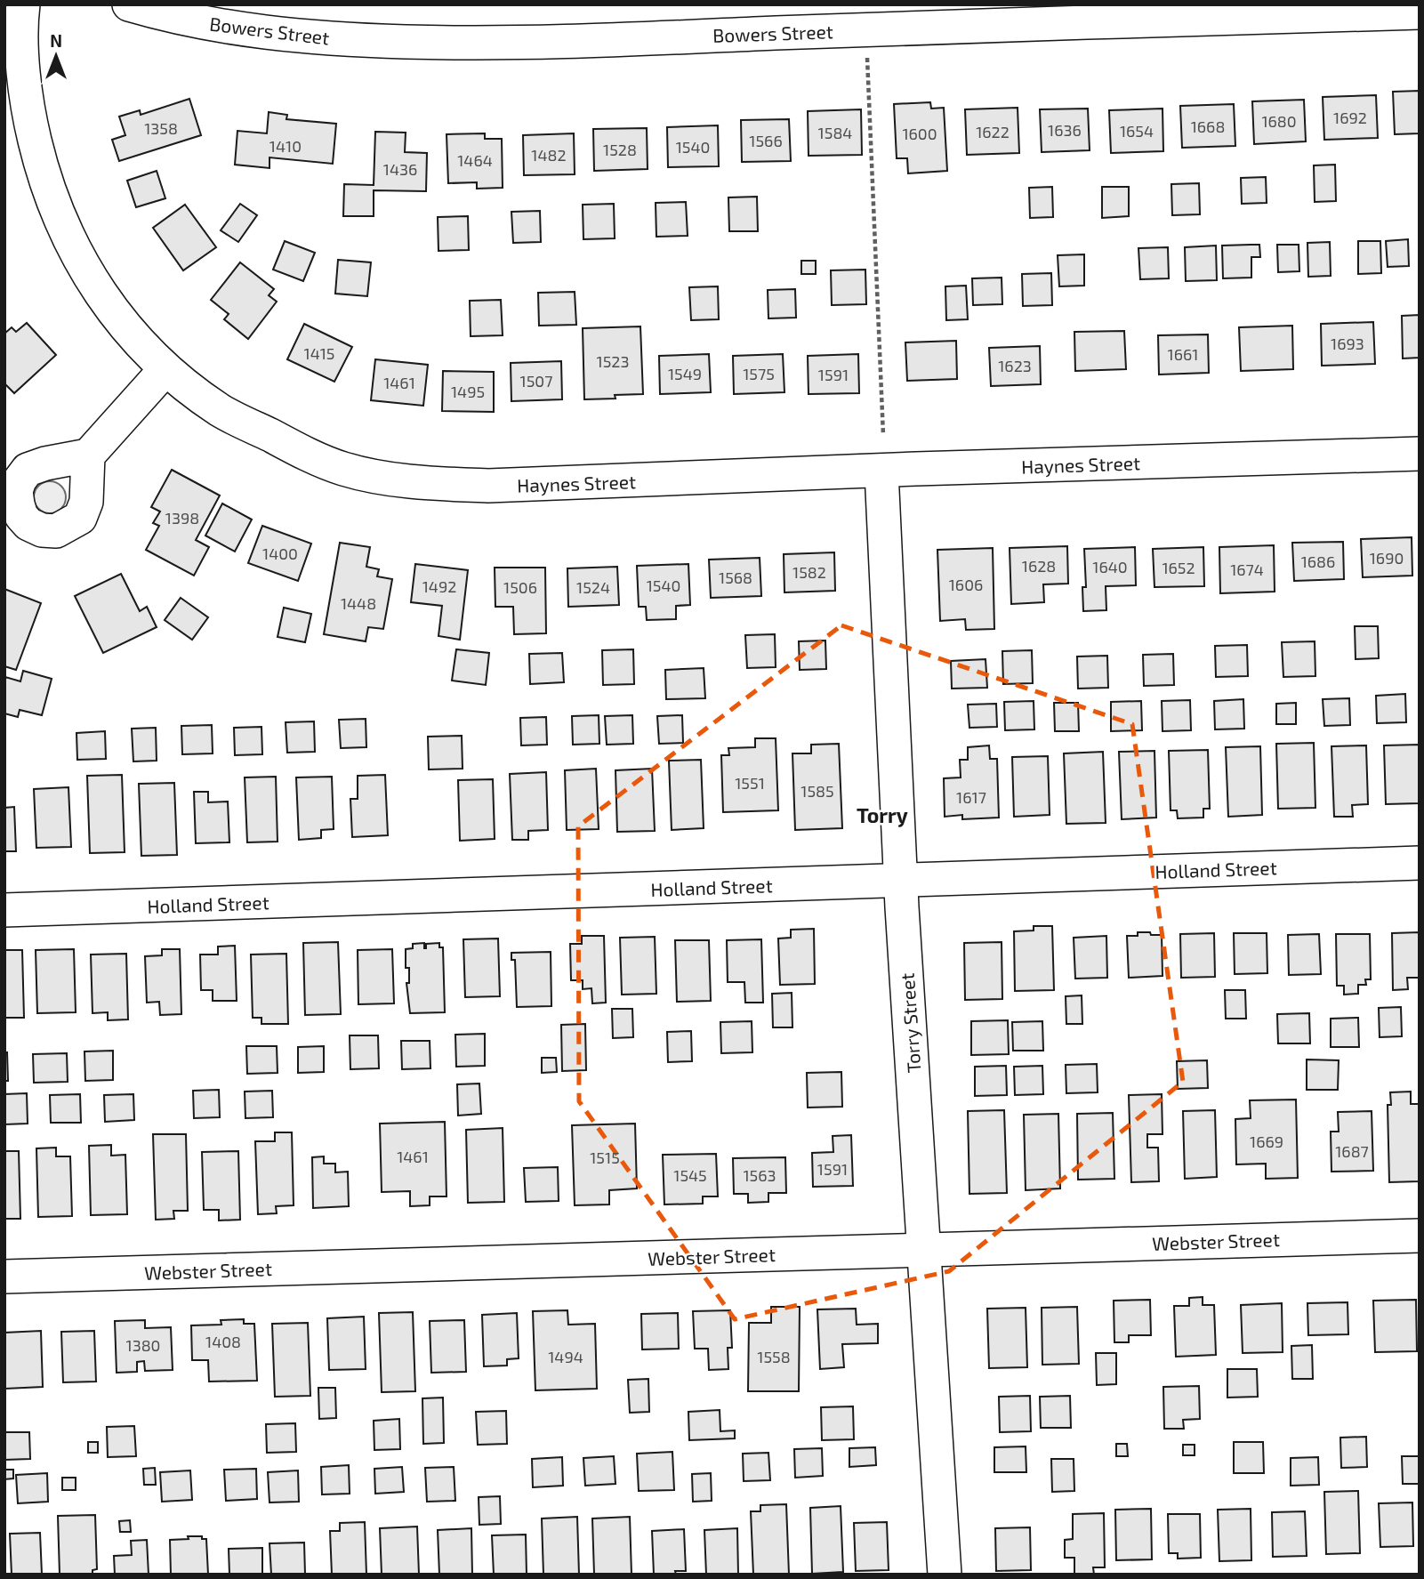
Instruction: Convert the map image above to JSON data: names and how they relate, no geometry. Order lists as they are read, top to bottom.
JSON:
{
  "streets": {
    "street": [
      "Bowers Street",
      "Haynes Street",
      "Holland Street",
      "Torry Street",
      "Webster Street"
    ]
  },
  "crossings": [
    ["Haynes Street", "Torry Street"],
    ["Holland Street", "Torry Street"],
    ["Torry Street", "Webster Street"]
  ],
  "districts": ["Torry"],
  "house_numbers": [
    "1692",
    "1680",
    "1668",
    "1358",
    "1636",
    "1654",
    "1622",
    "1584",
    "1600",
    "1566",
    "1410",
    "1540",
    "1528",
    "1482",
    "1464",
    "1436",
    "1693",
    "1415",
    "1661",
    "1523",
    "1623",
    "1549",
    "1575",
    "1591",
    "1507",
    "1461",
    "1495",
    "1398",
    "1400",
    "1690",
    "1686",
    "1628",
    "1640",
    "1652",
    "1674",
    "1582",
    "1568",
    "1606",
    "1540",
    "1492",
    "1506",
    "1524",
    "1448",
    "1551",
    "1585",
    "1617",
    "1669",
    "1687",
    "1461",
    "1515",
    "1591",
    "1545",
    "1563",
    "1408",
    "1380",
    "1494",
    "1558"
  ],
  "north": "top"
}
